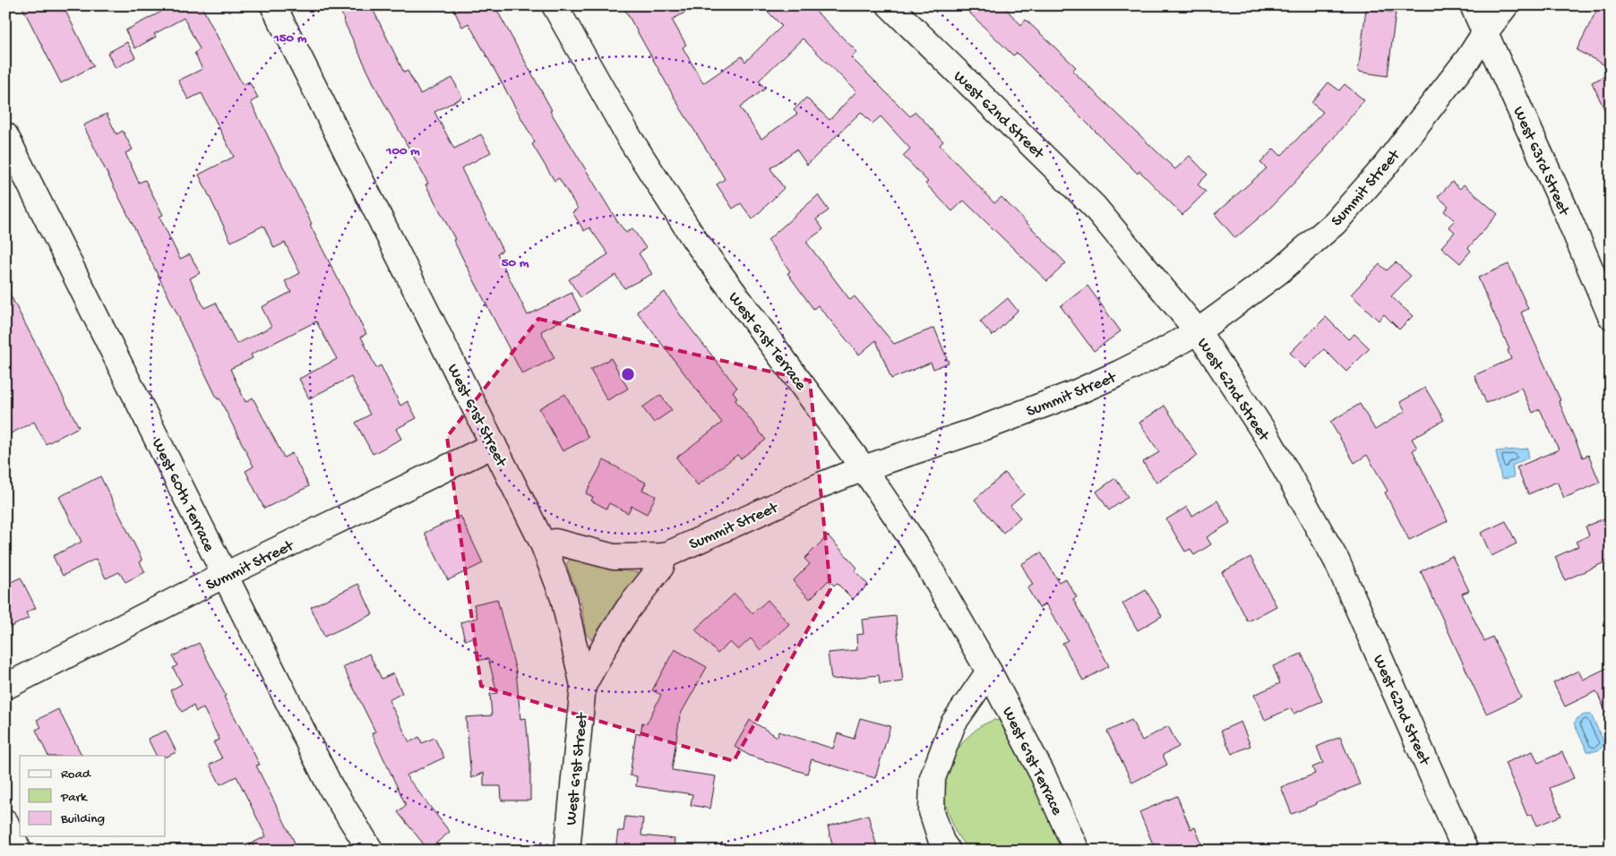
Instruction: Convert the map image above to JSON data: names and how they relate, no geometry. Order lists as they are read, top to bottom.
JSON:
{
  "streets": {
    "street": [
      "West 62nd Street",
      "West 63rd Street",
      "Summit Street",
      "West 61st Terrace",
      "West 61st Street",
      "West 60th Terrace"
    ]
  },
  "crossings": [
    ["West 62nd Street", "Summit Street"],
    ["West 63rd Street", "Summit Street"],
    ["Summit Street", "West 61st Terrace"],
    ["Summit Street", "West 61st Street"],
    ["Summit Street", "West 60th Terrace"]
  ],
  "legend": ["Road", "Park", "Building"],
  "rings": ["150 m", "100 m", "50 m"]
}
